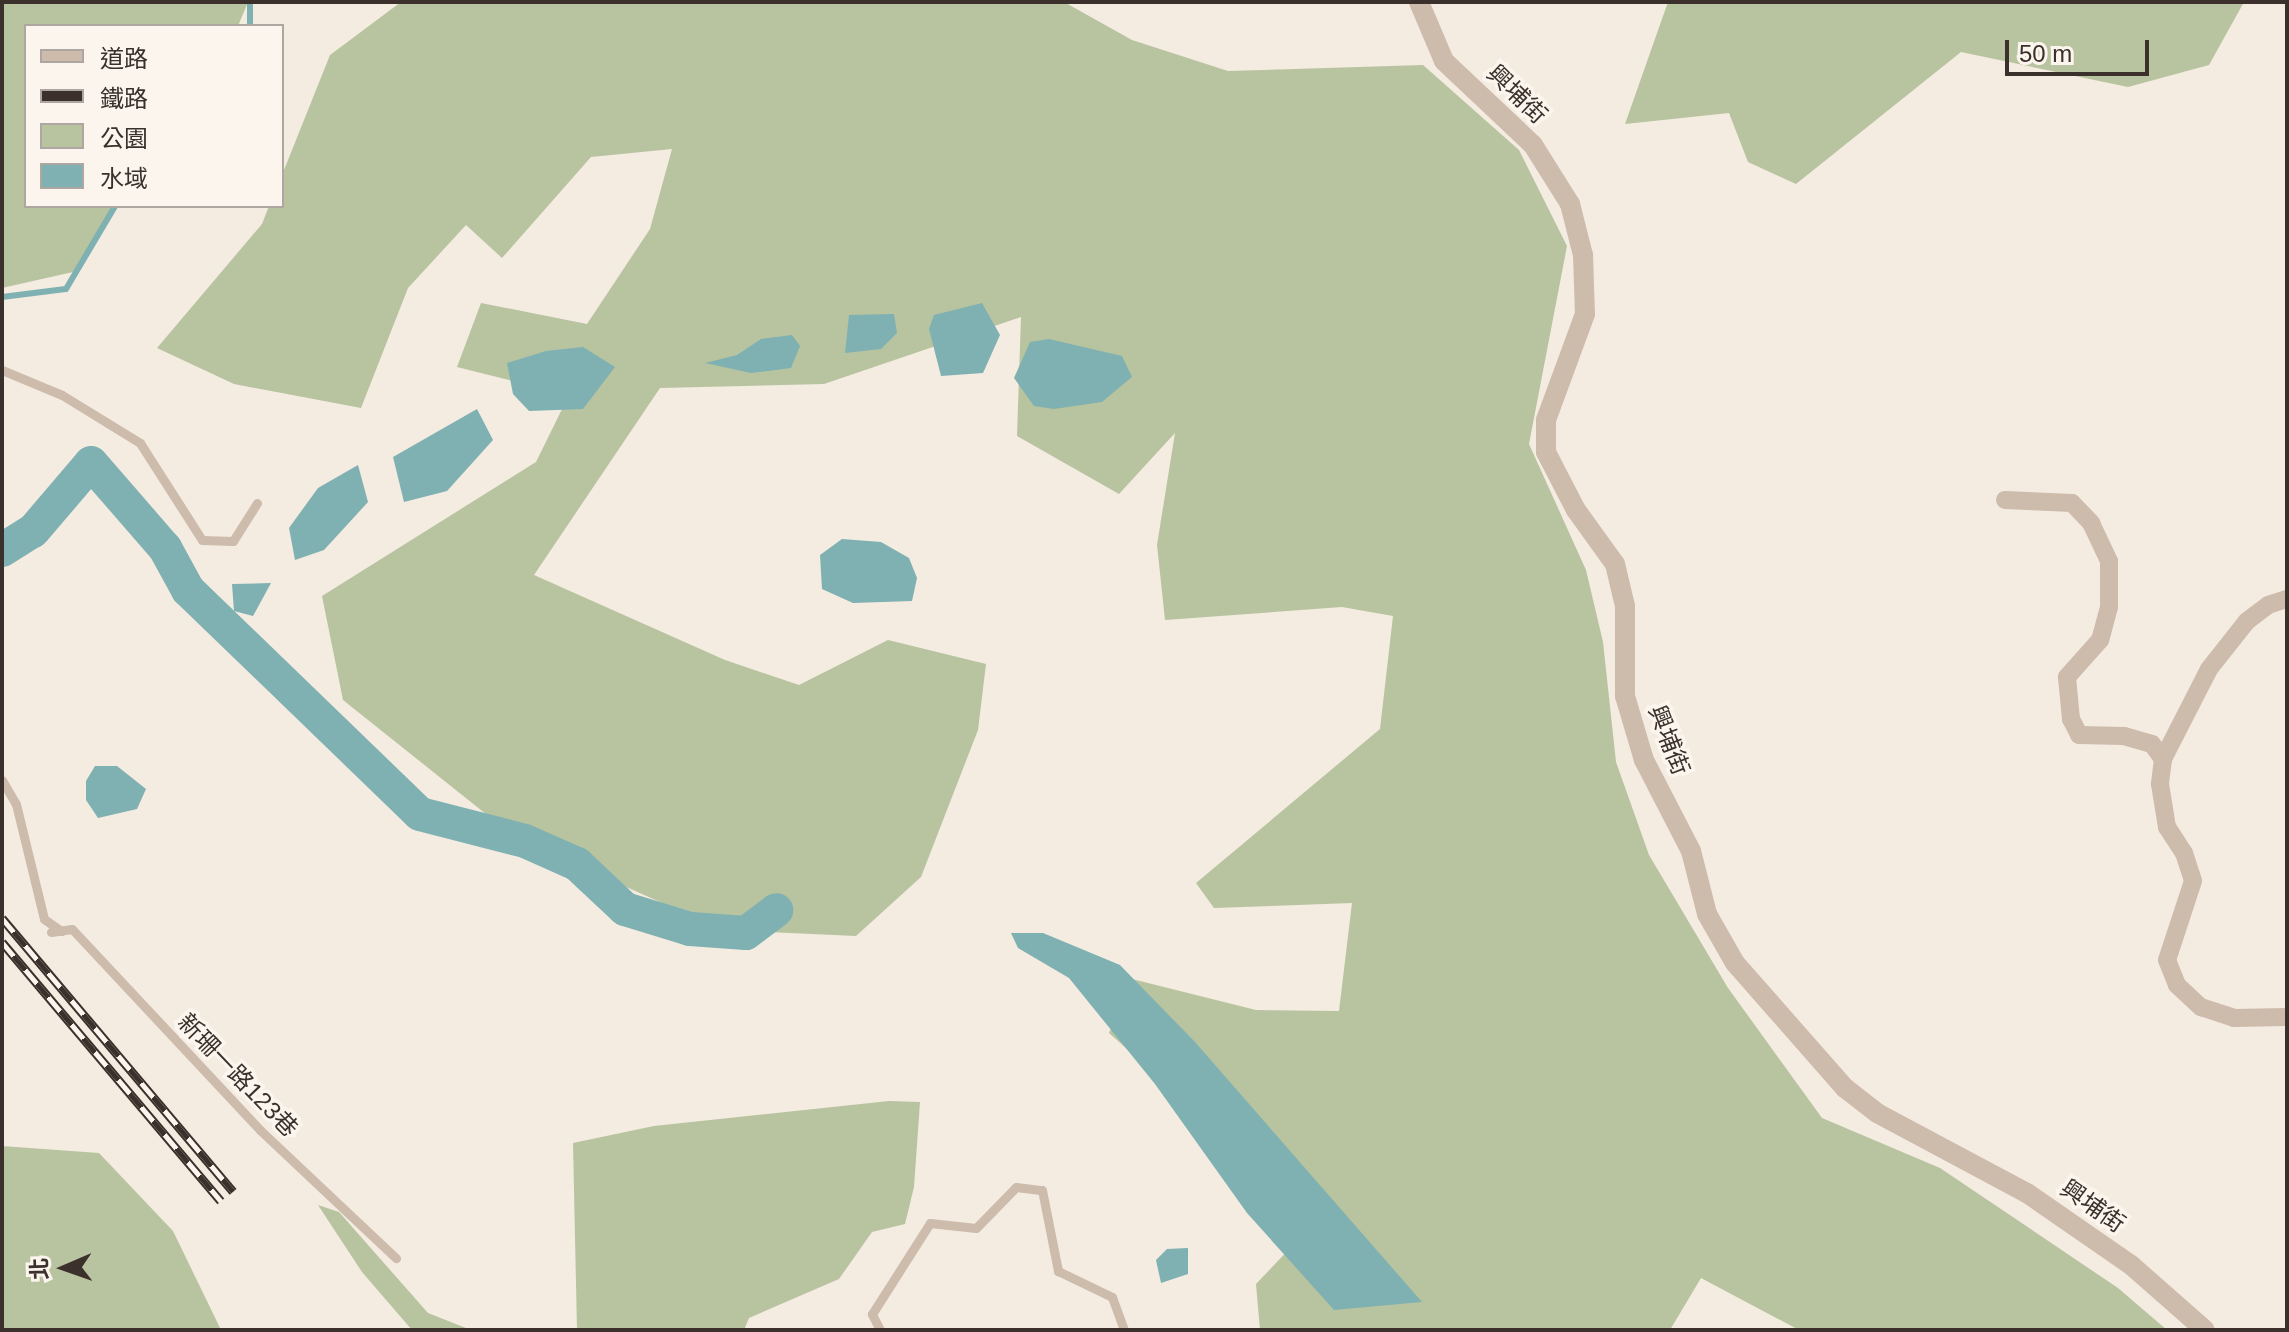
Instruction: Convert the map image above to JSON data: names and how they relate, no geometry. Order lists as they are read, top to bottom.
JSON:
{
  "streets": {
    "street": ["興埔街"],
    "lane": ["新珊一路123巷"]
  },
  "legend": [
    "道路",
    "鐵路",
    "公園",
    "水域"
  ],
  "scale_bar": "50 m",
  "north": "left"
}
